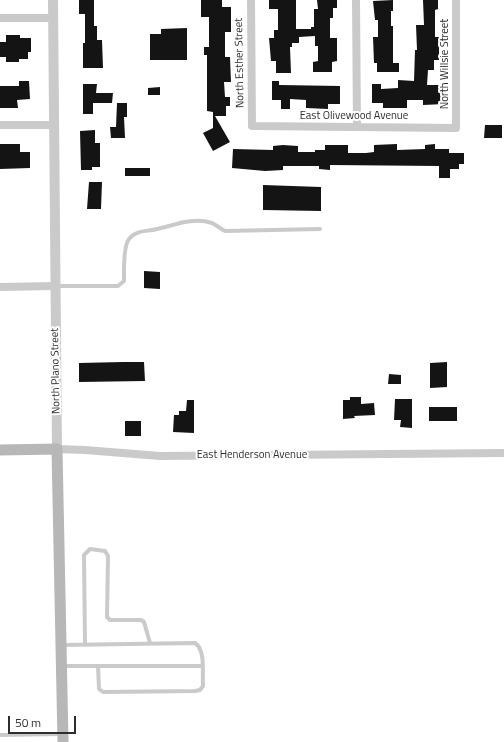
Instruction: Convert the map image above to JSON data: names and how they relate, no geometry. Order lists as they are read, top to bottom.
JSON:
{
  "streets": {
    "main road": ["North Plano Street", "East Henderson Avenue"],
    "street": ["North Esther Street", "North Willsie Street", "East Olivewood Avenue"]
  },
  "crossings": [
    ["North Esther Street", "East Olivewood Avenue"],
    ["North Willsie Street", "East Olivewood Avenue"],
    ["North Plano Street", "East Henderson Avenue"]
  ],
  "scale_bar": "50 m"
}
